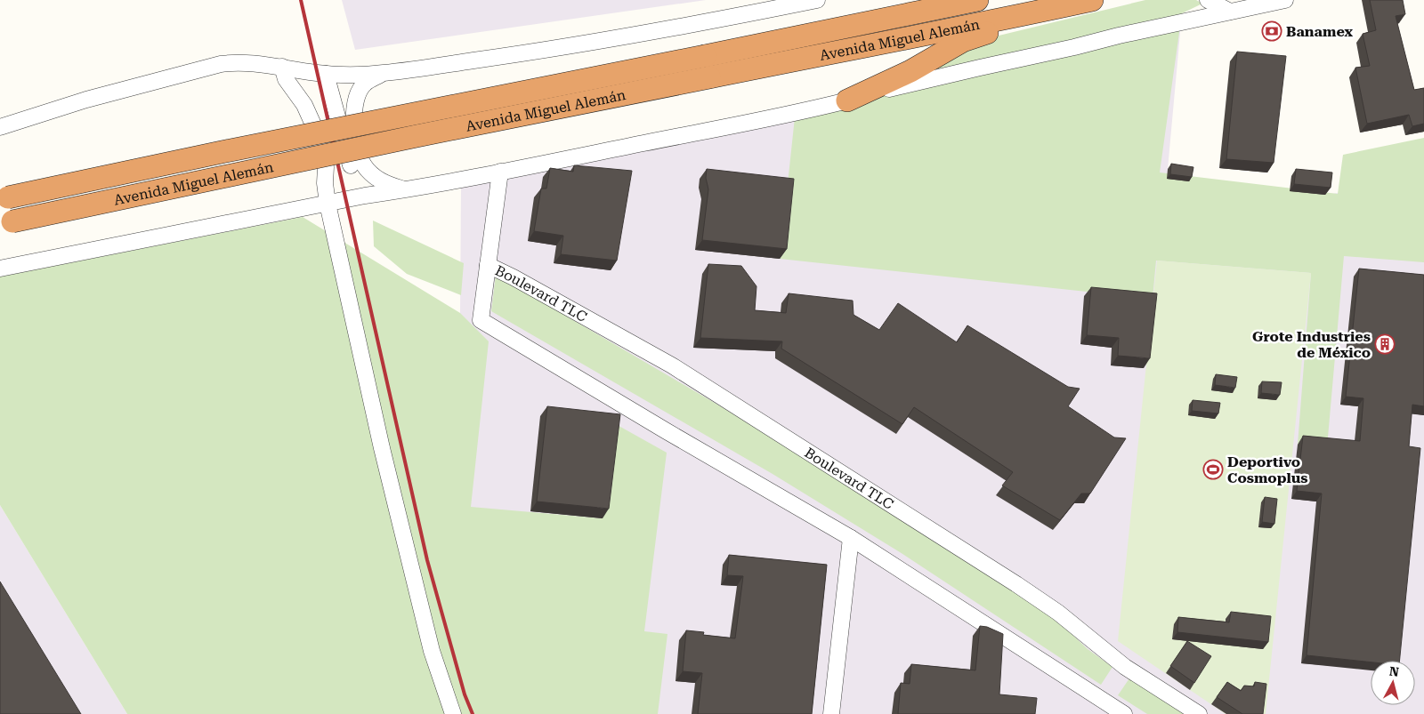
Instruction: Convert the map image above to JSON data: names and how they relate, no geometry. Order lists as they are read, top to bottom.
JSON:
{
  "streets": {
    "highway": ["Avenida Miguel Alemán"],
    "street": ["Boulevard TLC"]
  },
  "places": {
    "bank": ["Banamex"],
    "building": ["Grote Industries de México"],
    "sports": ["Deportivo Cosmoplus"]
  },
  "north": "top"
}
